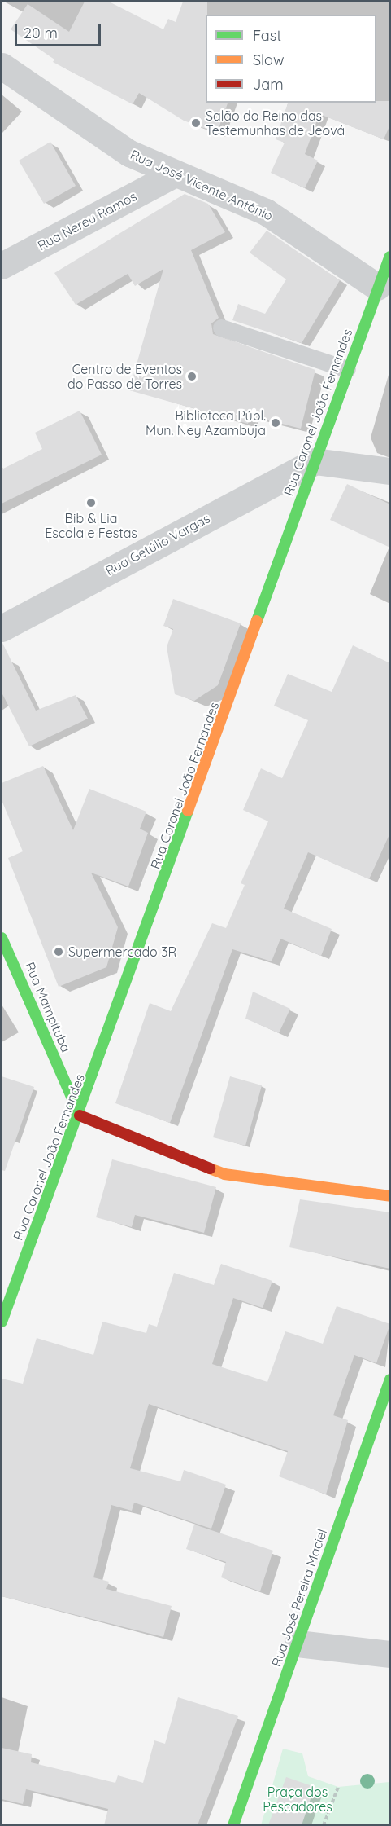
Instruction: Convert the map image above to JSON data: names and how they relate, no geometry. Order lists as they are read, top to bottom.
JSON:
{
  "streets": {
    "street": [
      "Rua José Vicente Antônio",
      "Rua Nereu Ramos",
      "Rua Coronel João Fernandes",
      "Rua Getúlio Vargas",
      "Rua Mampituba",
      "Rua José Pereira Maciel"
    ]
  },
  "crossings": [
    ["Rua José Vicente Antônio", "Rua Nereu Ramos"],
    ["Rua José Vicente Antônio", "Rua Coronel João Fernandes"],
    ["Rua Coronel João Fernandes", "Rua Getúlio Vargas"],
    ["Rua Coronel João Fernandes", "Rua Mampituba"]
  ],
  "parks": ["Praça dos Pescadores"],
  "places": [
    "Salão do Reino das Testemunhas de Jeová",
    "Centro de Eventos do Passo de Torres",
    "Biblioteca Públ. Mun. Ney Azambuja",
    "Bib & Lia Escola e Festas",
    "Supermercado 3R"
  ],
  "legend": ["Fast", "Slow", "Jam"],
  "scale_bar": "20 m"
}
